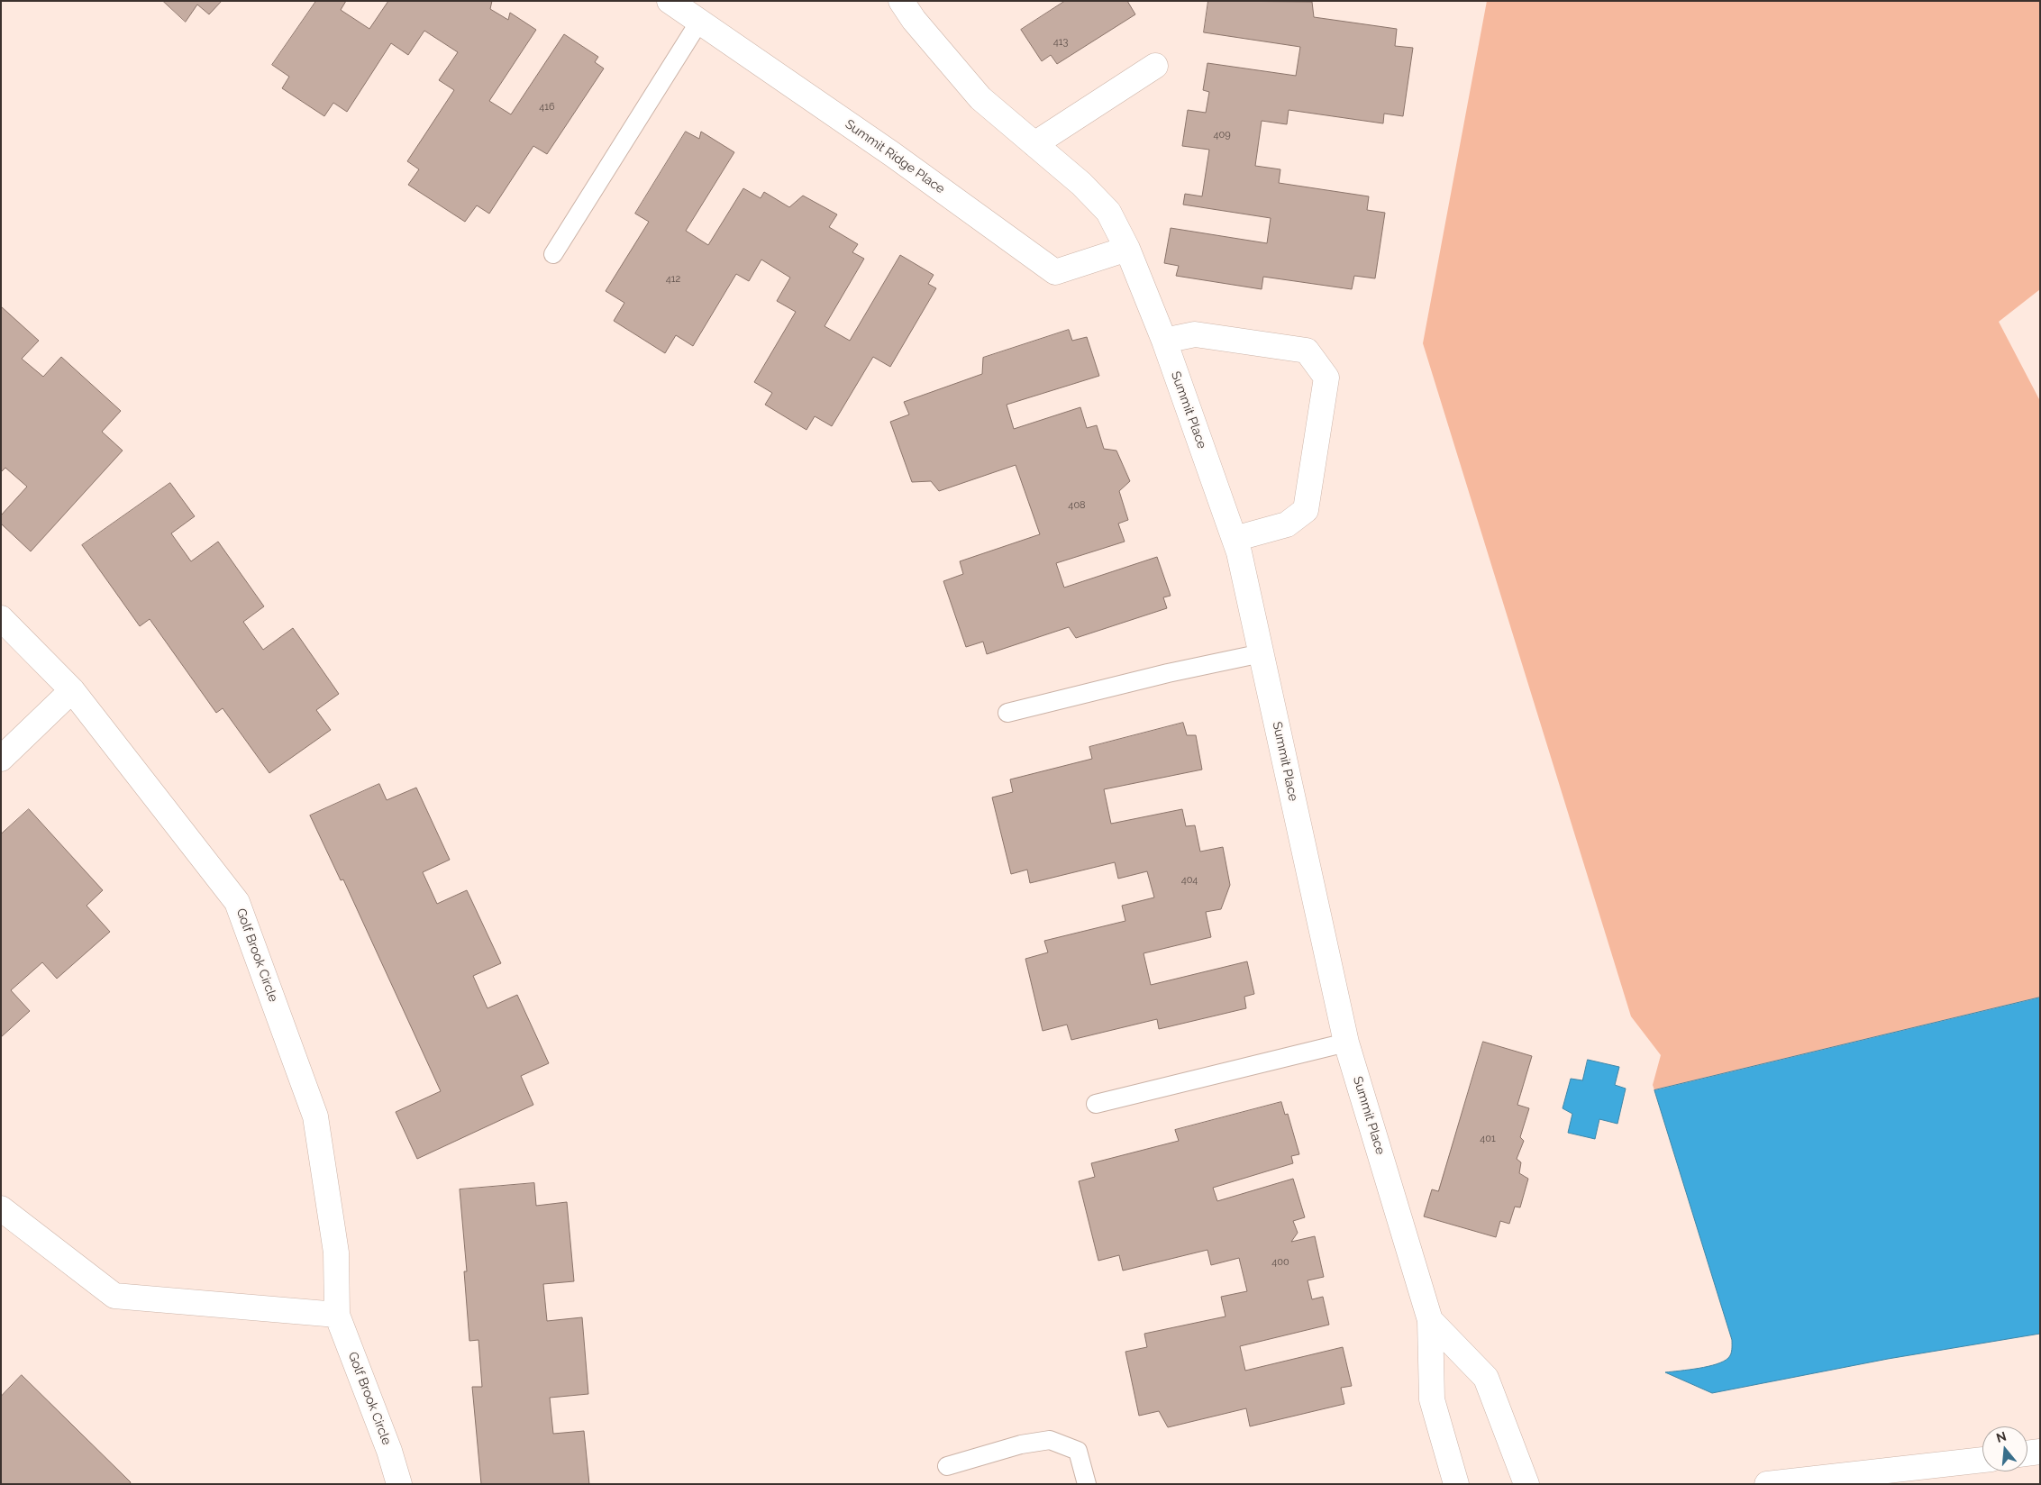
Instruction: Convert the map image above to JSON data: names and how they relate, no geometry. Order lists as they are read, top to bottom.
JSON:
{
  "streets": {
    "street": ["Summit Ridge Place", "Summit Place", "Golf Brook Circle"]
  },
  "crossings": [
    ["Summit Ridge Place", "Summit Place"]
  ],
  "house_numbers": [
    "413",
    "416",
    "409",
    "412",
    "408",
    "404",
    "401",
    "400"
  ],
  "north": "top"
}
